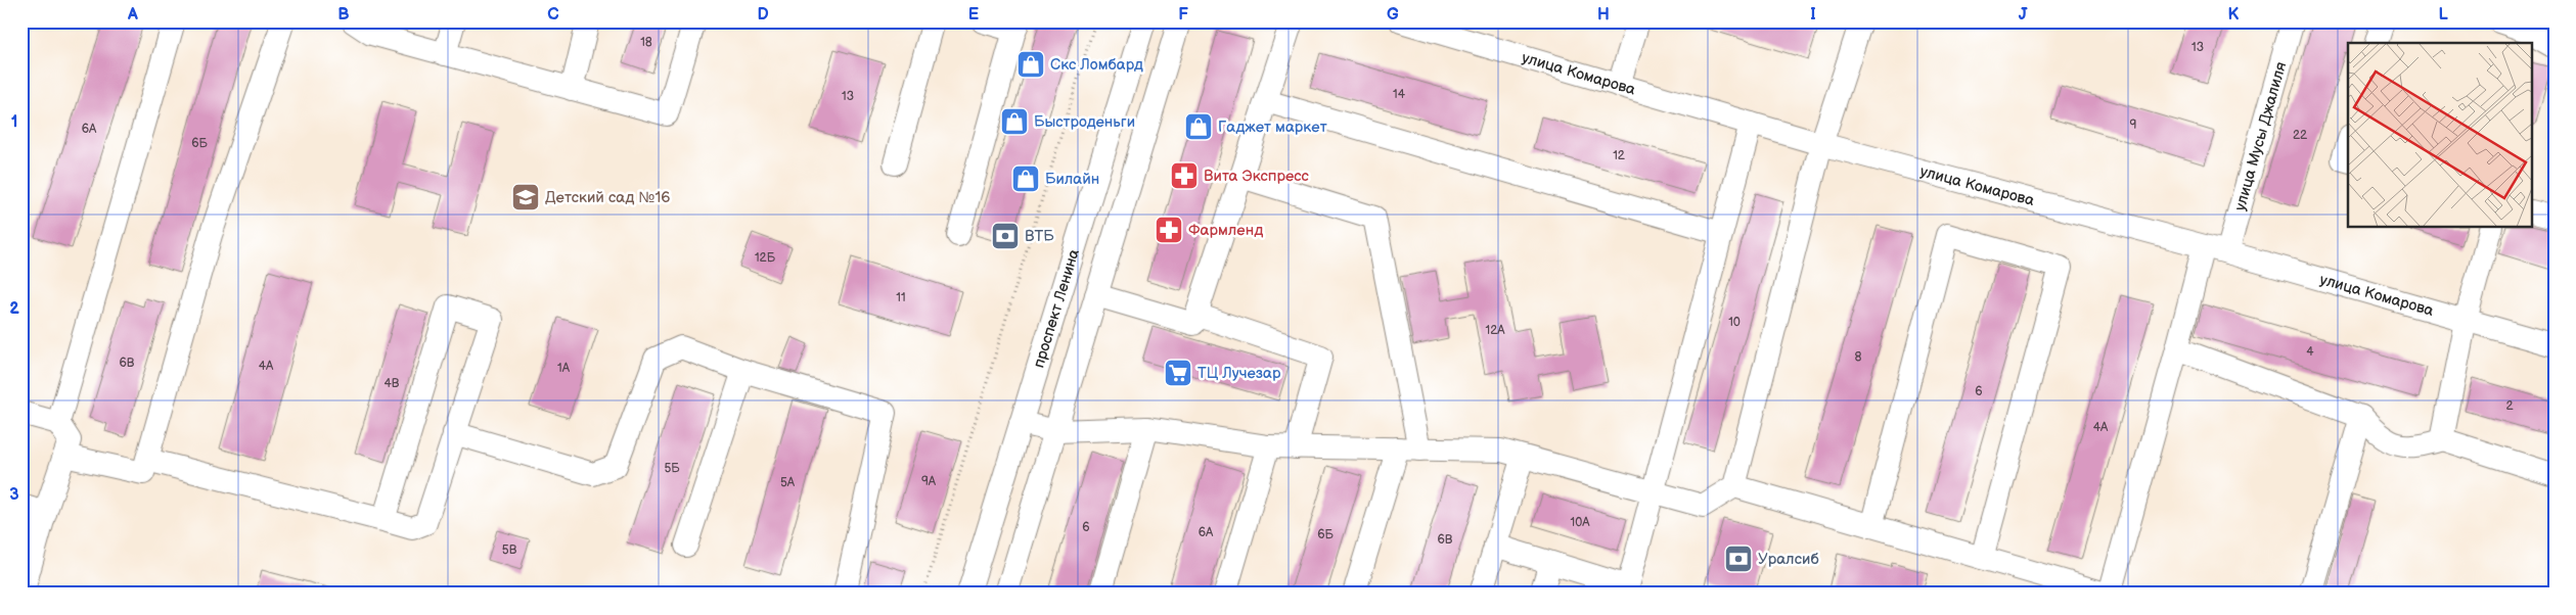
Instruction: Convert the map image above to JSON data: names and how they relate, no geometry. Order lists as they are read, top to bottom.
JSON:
{
  "streets": {
    "street": ["улица Комарова", "улица Мусы Джалиля", "проспект Ленина"]
  },
  "crossings": [
    ["улица Комарова", "улица Мусы Джалиля"]
  ],
  "places": {
    "shop": [
      "Скс Ломбард",
      "Быстроденьги",
      "Гаджет маркет",
      "Билайн"
    ],
    "pharmacy": ["Вита Экспресс", "Фармленд"],
    "school or university": ["Детский сад №16"],
    "bank": ["ВТБ", "Уралсиб"],
    "supermarket": ["ТЦ Лучезар"]
  },
  "house_numbers": [
    "18",
    "13",
    "14",
    "13",
    "9",
    "6А",
    "22",
    "6Б",
    "12",
    "12Б",
    "11",
    "10",
    "12А",
    "4",
    "8",
    "6В",
    "4А",
    "1А",
    "4В",
    "6",
    "2",
    "4А",
    "5Б",
    "9А",
    "5А",
    "10А",
    "6",
    "6А",
    "6Б",
    "6В",
    "5В"
  ],
  "grid": {
    "columns": [
      "A",
      "B",
      "C",
      "D",
      "E",
      "F",
      "G",
      "H",
      "I",
      "J",
      "K",
      "L"
    ],
    "rows": ["1", "2", "3"]
  }
}
